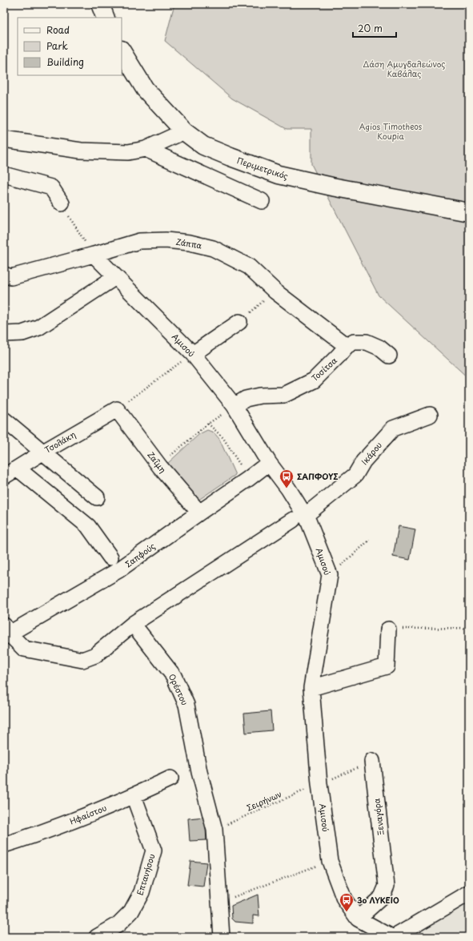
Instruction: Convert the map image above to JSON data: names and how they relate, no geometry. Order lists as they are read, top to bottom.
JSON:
{
  "streets": {
    "main road": ["Περιμετρικός"],
    "street": [
      "Ζάππα",
      "Αμισού",
      "Τοσίτσα",
      "Τσολάκη",
      "Ικάρου",
      "Ζαΐμη",
      "Σαπφούς",
      "Ορέστου",
      "Ηφαίστου",
      "Ξεναγόρα",
      "Επτανήσου"
    ],
    "path": ["Σειρήνων"]
  },
  "crossings": [
    ["Ζάππα", "Αμισού"],
    ["Ζάππα", "Τοσίτσα"],
    ["Αμισού", "Τοσίτσα"],
    ["Αμισού", "Ικάρου"],
    ["Αμισού", "Σαπφούς"],
    ["Αμισού", "Σειρήνων"],
    ["Αμισού", "Ξεναγόρα"],
    ["Τσολάκη", "Ζαΐμη"],
    ["Ικάρου", "Ορέστου"],
    ["Ζαΐμη", "Σαπφούς"],
    ["Ορέστου", "Σειρήνων"],
    ["Ηφαίστου", "Επτανήσου"]
  ],
  "parks": ["Δάση Αμυγδαλεώνος Καβάλας", "Agios Timotheos Koupia"],
  "places": {
    "bus stop": ["ΣΑΠΦΟΥΣ", "3ο ΛΥΚΕΙΟ"]
  },
  "legend": ["Road", "Park", "Building"],
  "scale_bar": "20 m"
}
